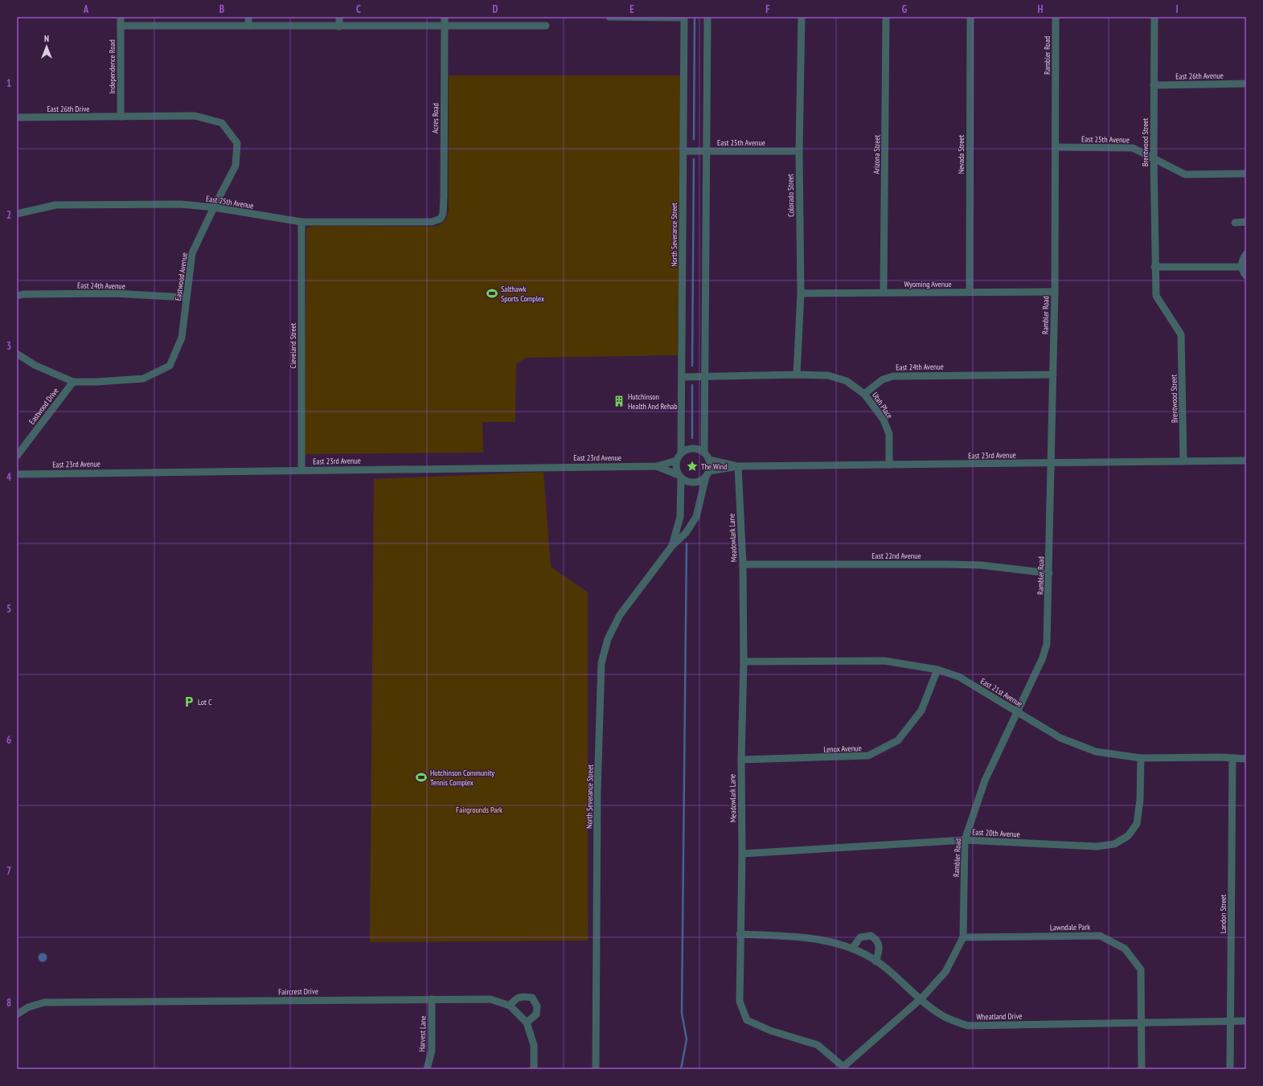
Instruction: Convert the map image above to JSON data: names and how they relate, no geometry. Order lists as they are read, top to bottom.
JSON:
{
  "streets": {
    "street": [
      "Rambler Road",
      "Independence Road",
      "East 26th Avenue",
      "East 26th Drive",
      "Acres Road",
      "East 25th Avenue",
      "Brentwood Street",
      "Arizona Street",
      "Nevada Street",
      "Colorado Street",
      "North Severance Street",
      "Eastwood Avenue",
      "Wyoming Avenue",
      "East 24th Avenue",
      "Cleveland Street",
      "Utah Place",
      "Eastwood Drive",
      "East 23rd Avenue",
      "Meadowlark Lane",
      "East 22nd Avenue",
      "East 21st Avenue",
      "Lenox Avenue",
      "East 20th Avenue",
      "Landon Street",
      "Lawndale Park",
      "Faircrest Drive",
      "Wheatland Drive",
      "Harvest Lane"
    ]
  },
  "crossings": [
    ["Rambler Road", "East 25th Avenue"],
    ["Rambler Road", "Wyoming Avenue"],
    ["Rambler Road", "East 24th Avenue"],
    ["Rambler Road", "East 23rd Avenue"],
    ["Rambler Road", "Meadowlark Lane"],
    ["Rambler Road", "East 22nd Avenue"],
    ["Rambler Road", "East 21st Avenue"],
    ["Rambler Road", "East 20th Avenue"],
    ["Rambler Road", "Lawndale Park"],
    ["Rambler Road", "Wheatland Drive"],
    ["Independence Road", "East 26th Drive"],
    ["Independence Road", "Eastwood Avenue"],
    ["East 26th Avenue", "Brentwood Street"],
    ["East 26th Drive", "Eastwood Avenue"],
    ["Acres Road", "East 25th Avenue"],
    ["East 25th Avenue", "Brentwood Street"],
    ["East 25th Avenue", "Colorado Street"],
    ["East 25th Avenue", "North Severance Street"],
    ["East 25th Avenue", "Eastwood Avenue"],
    ["East 25th Avenue", "Cleveland Street"],
    ["Brentwood Street", "East 23rd Avenue"],
    ["Arizona Street", "Wyoming Avenue"],
    ["Nevada Street", "Wyoming Avenue"],
    ["Colorado Street", "Wyoming Avenue"],
    ["North Severance Street", "East 23rd Avenue"],
    ["Eastwood Avenue", "East 24th Avenue"],
    ["Eastwood Avenue", "Eastwood Drive"],
    ["East 24th Avenue", "Utah Place"],
    ["Cleveland Street", "East 23rd Avenue"],
    ["Utah Place", "East 23rd Avenue"],
    ["East 23rd Avenue", "Meadowlark Lane"],
    ["Meadowlark Lane", "East 22nd Avenue"],
    ["Meadowlark Lane", "East 21st Avenue"],
    ["Meadowlark Lane", "Lenox Avenue"],
    ["Meadowlark Lane", "East 20th Avenue"],
    ["Meadowlark Lane", "Wheatland Drive"],
    ["East 21st Avenue", "Lenox Avenue"],
    ["East 21st Avenue", "East 20th Avenue"],
    ["East 21st Avenue", "Landon Street"],
    ["Landon Street", "Wheatland Drive"],
    ["Lawndale Park", "Wheatland Drive"],
    ["Faircrest Drive", "Harvest Lane"]
  ],
  "parks": ["Fairgrounds Park"],
  "places": {
    "sports": ["Salthawk Sports Complex", "Hutchinson Community Tennis Complex"],
    "building": ["Hutchinson Health And Rehab"],
    "place": ["The Wind"],
    "parking": ["Lot C"]
  },
  "north": "top",
  "grid": {
    "columns": [
      "A",
      "B",
      "C",
      "D",
      "E",
      "F",
      "G",
      "H",
      "I"
    ],
    "rows": [
      "1",
      "2",
      "3",
      "4",
      "5",
      "6",
      "7",
      "8"
    ]
  }
}
